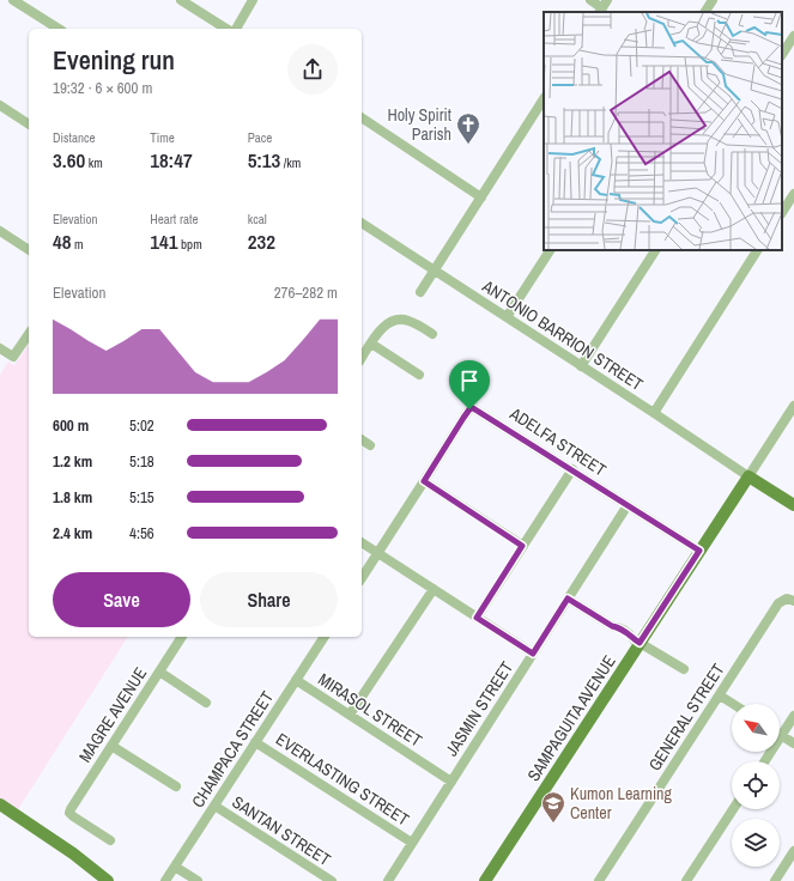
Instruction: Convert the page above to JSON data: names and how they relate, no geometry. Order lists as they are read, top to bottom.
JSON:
{
  "streets": {
    "main road": ["SAMPAGUITA AVENUE"],
    "street": [
      "ANTONIO BARRION STREET",
      "ADELFA STREET",
      "JASMIN STREET",
      "MIRASOL STREET",
      "MAGRE AVENUE",
      "GENERAL STREET",
      "CHAMPACA STREET",
      "EVERLASTING STREET",
      "SANTAN STREET"
    ]
  },
  "crossings": [
    ["ANTONIO BARRION STREET", "SAMPAGUITA AVENUE"],
    ["ADELFA STREET", "JASMIN STREET"],
    ["ADELFA STREET", "SAMPAGUITA AVENUE"],
    ["JASMIN STREET", "MIRASOL STREET"],
    ["JASMIN STREET", "EVERLASTING STREET"],
    ["MIRASOL STREET", "CHAMPACA STREET"],
    ["CHAMPACA STREET", "EVERLASTING STREET"],
    ["CHAMPACA STREET", "SANTAN STREET"]
  ],
  "places": {
    "church": ["Holy Spirit Parish"],
    "school or university": ["Kumon Learning Center"]
  },
  "north": "top left",
  "page": {
    "heading": ["Evening run", "19:32 · 6 × 600 m"],
    "stats": [
      ["Distance", "3.60 km"],
      ["Time", "18:47"],
      ["Pace", "5:13 /km"],
      ["Elevation", "48 m"],
      ["Heart rate", "141 bpm"],
      ["kcal", "232"]
    ],
    "chart": ["Elevation", "276–282 m"],
    "list": [
      {
        "name": "600 m",
        "note": "5:02"
      },
      {
        "name": "1.2 km",
        "note": "5:18"
      },
      {
        "name": "1.8 km",
        "note": "5:15"
      },
      {
        "name": "2.4 km",
        "note": "4:56"
      }
    ],
    "buttons": ["Save", "Share"]
  }
}
